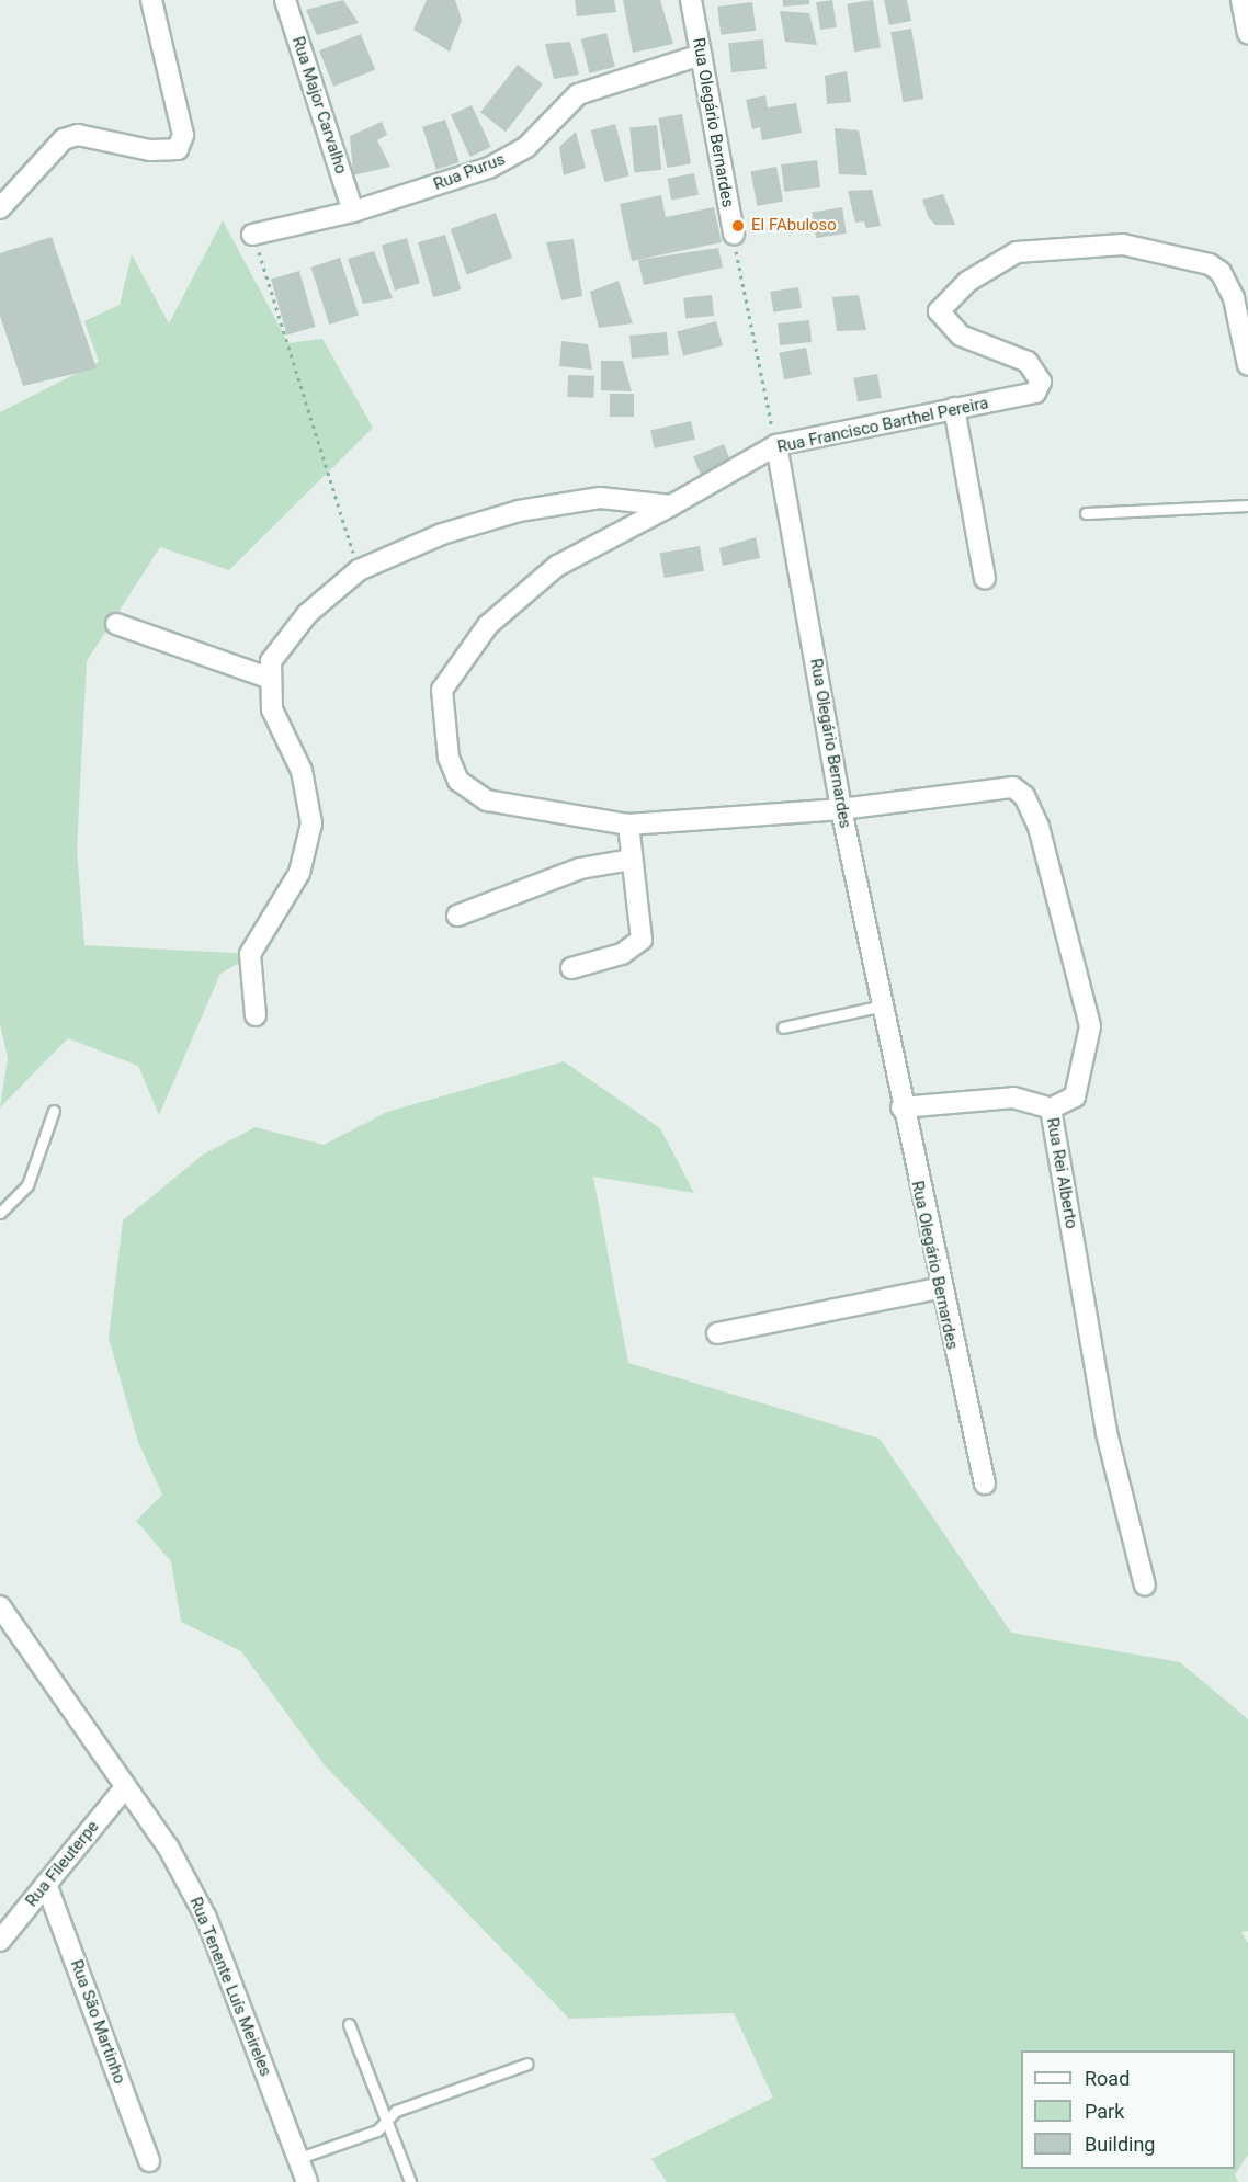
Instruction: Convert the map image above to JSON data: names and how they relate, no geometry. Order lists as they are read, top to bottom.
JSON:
{
  "streets": {
    "street": [
      "Rua Major Carvalho",
      "Rua Olegário Bernardes",
      "Rua Purus",
      "Rua Francisco Barthel Pereira",
      "Rua Rei Alberto",
      "Rua Fileuterpe",
      "Rua Tenente Luís Meireles",
      "Rua São Martinho"
    ]
  },
  "crossings": [
    ["Rua Major Carvalho", "Rua Purus"],
    ["Rua Olegário Bernardes", "Rua Purus"],
    ["Rua Olegário Bernardes", "Rua Francisco Barthel Pereira"],
    ["Rua Francisco Barthel Pereira", "Rua Rei Alberto"],
    ["Rua Fileuterpe", "Rua Tenente Luís Meireles"],
    ["Rua Fileuterpe", "Rua São Martinho"]
  ],
  "places": ["El FAbuloso"],
  "legend": ["Road", "Park", "Building"]
}
